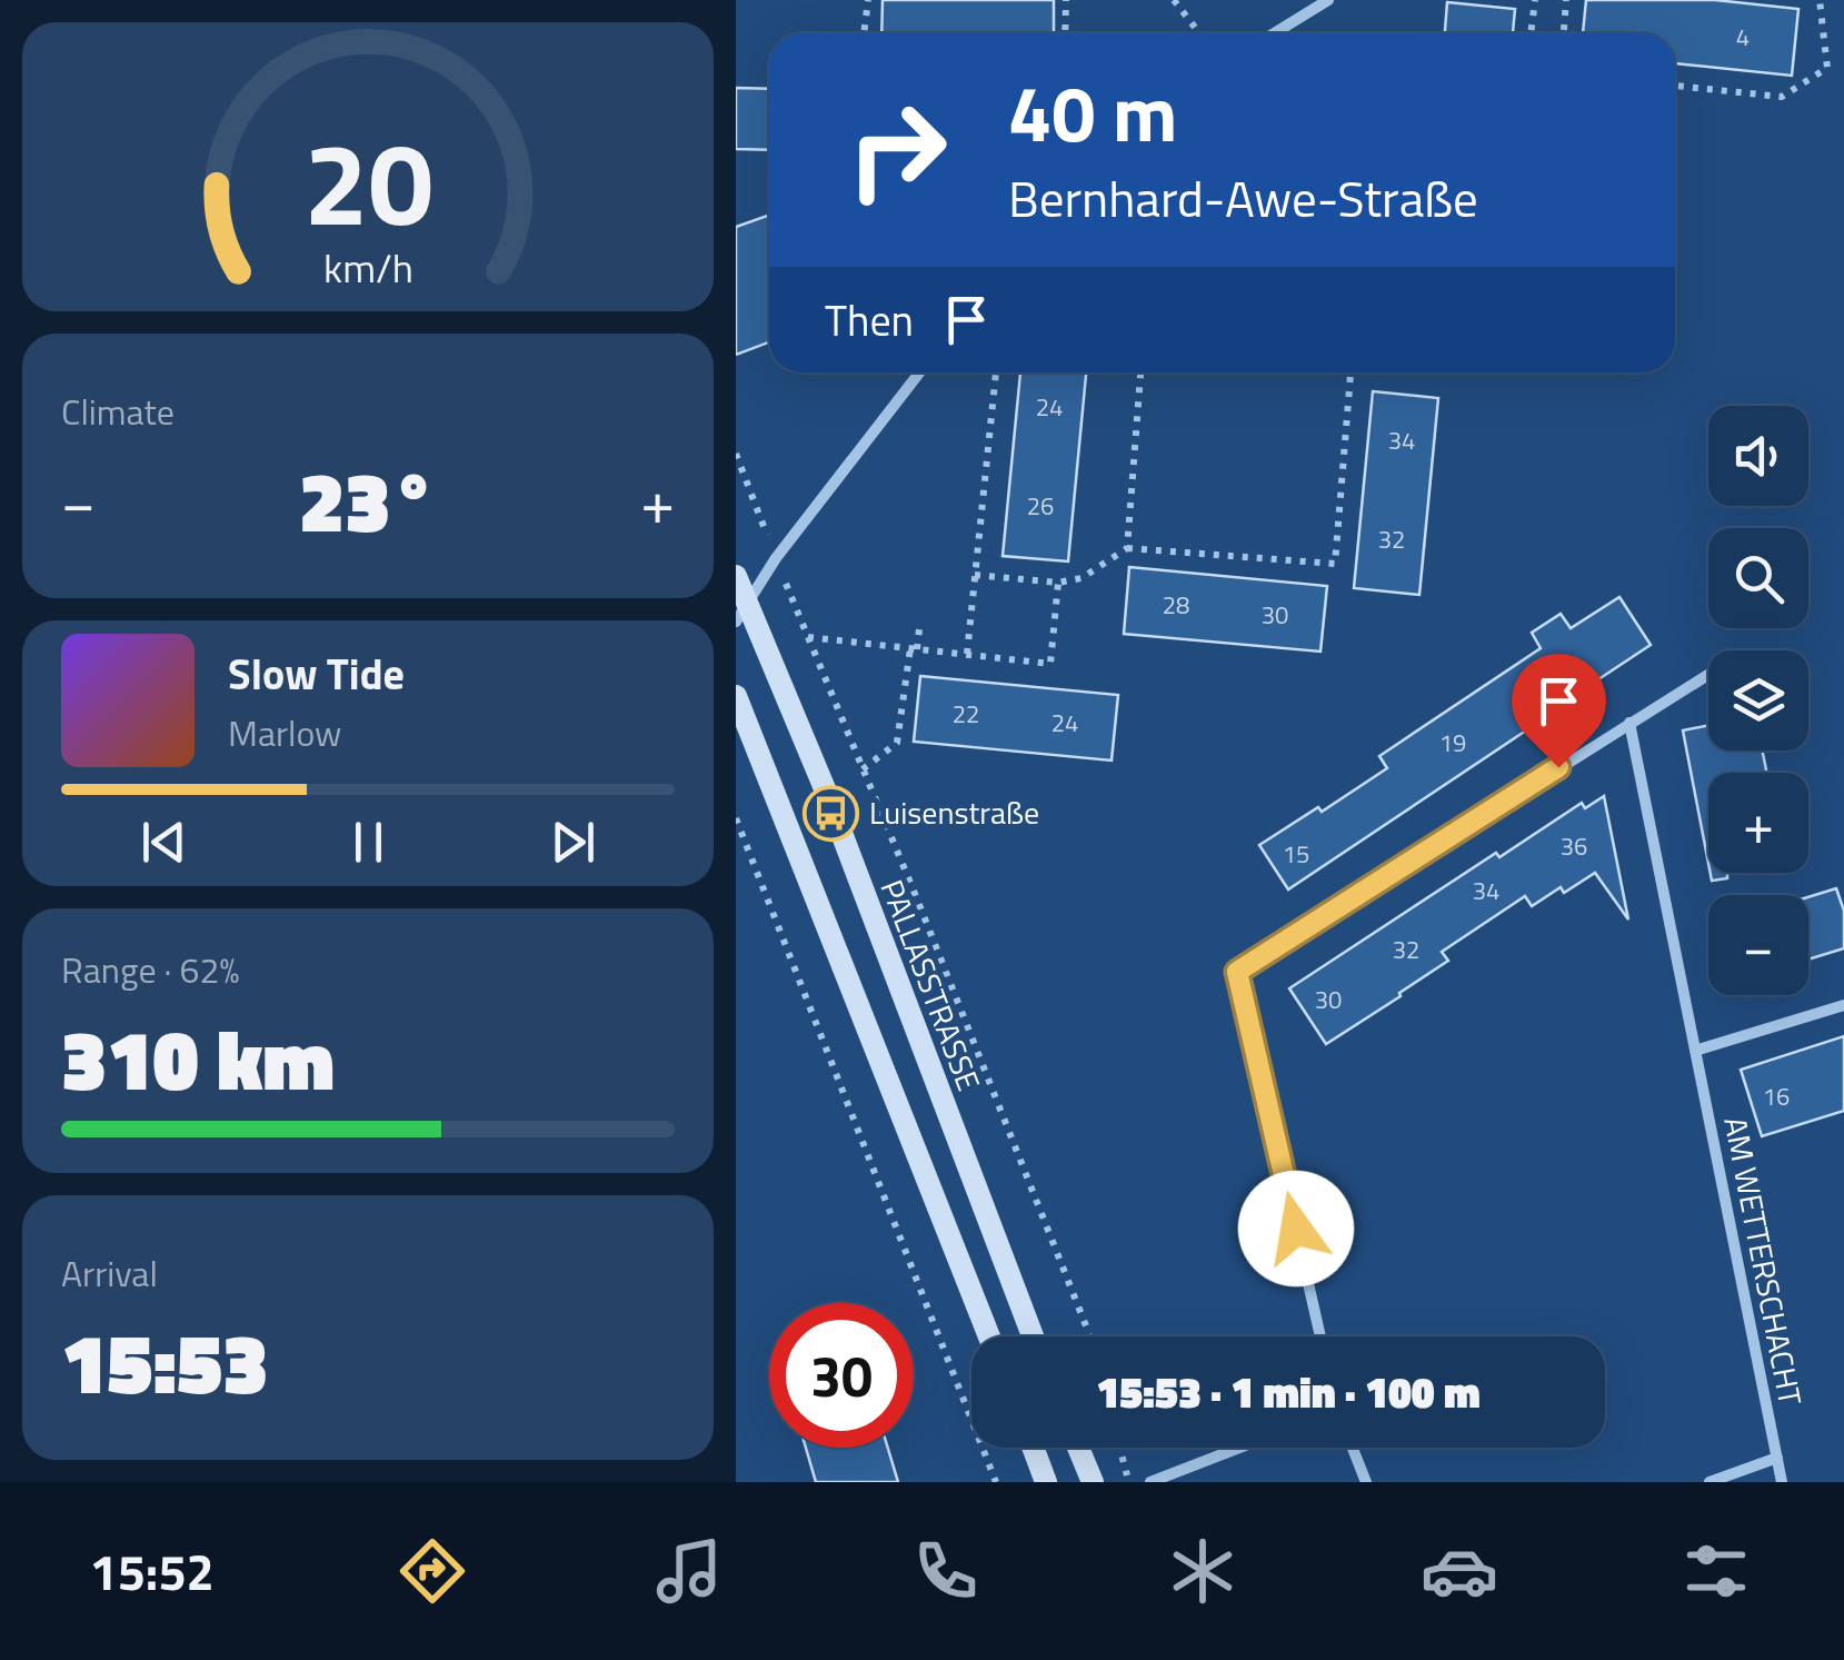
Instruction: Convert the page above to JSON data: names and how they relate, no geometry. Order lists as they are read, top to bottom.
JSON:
{
  "streets": {
    "main road": ["PALLASSTRASSE"],
    "street": ["AM WETTERSCHACHT"]
  },
  "places": {
    "bus stop": ["Luisenstraße"]
  },
  "house_numbers": [
    "4",
    "24",
    "34",
    "26",
    "32",
    "28",
    "30",
    "22",
    "24",
    "19",
    "36",
    "15",
    "34",
    "32",
    "30",
    "16"
  ],
  "page": {
    "turn": ["40 m", "Bernhard-Awe-Straße"],
    "then": "Then",
    "tile": [
      "Climate",
      ["Range · 62%", "310 km"],
      ["Arrival", "15:53"]
    ],
    "map_buttons": ["+", "−"],
    "heat": ["−", "23°", "+"],
    "song": ["Slow Tide", "Marlow"],
    "limit": "30",
    "trip": "15:53 · 1 min · 100 m",
    "tabs": "15:52",
    "gauge": ["20", "km/h"]
  }
}
